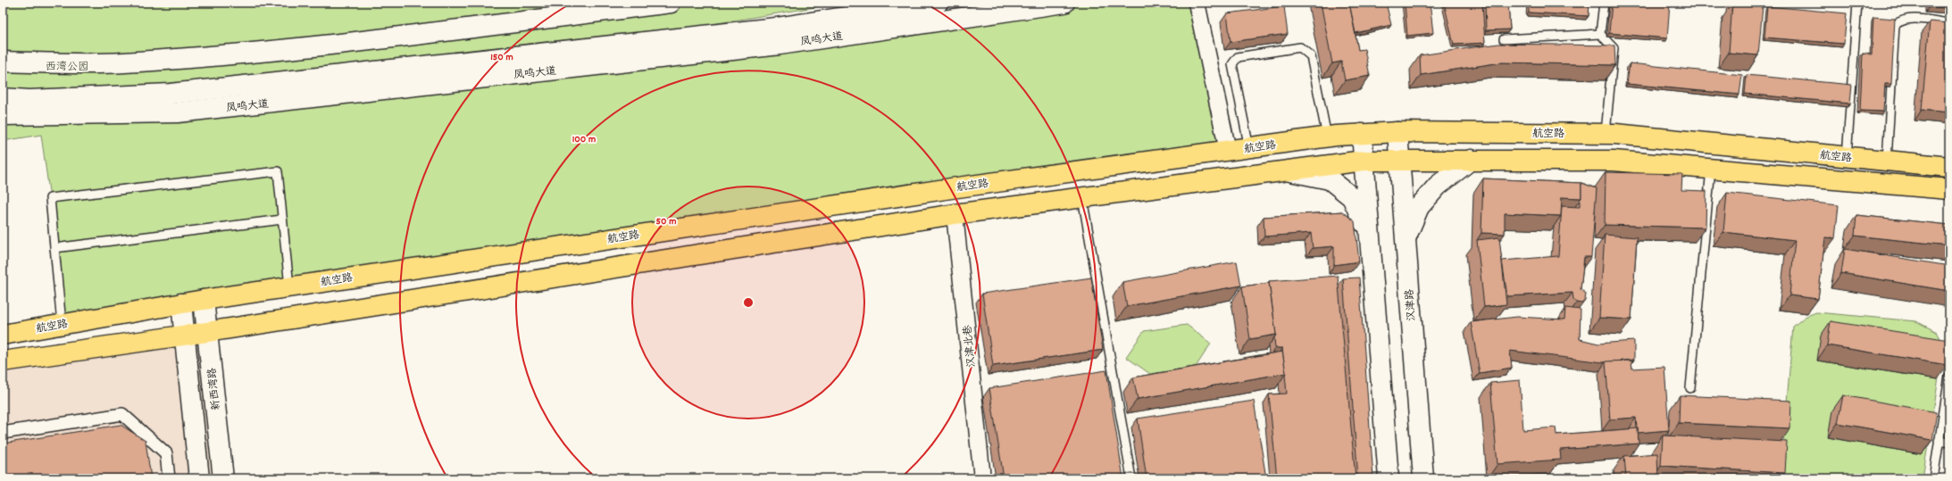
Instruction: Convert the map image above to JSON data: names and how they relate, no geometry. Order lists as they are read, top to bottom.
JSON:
{
  "streets": {
    "main road": [
      "凤鸣大道",
      "航空路",
      "汉津路",
      "新西湾路"
    ],
    "street": ["汉津北巷"]
  },
  "crossings": [
    ["航空路", "汉津路"],
    ["航空路", "新西湾路"]
  ],
  "parks": ["西湾公园"],
  "rings": ["150 m", "100 m", "50 m"]
}
